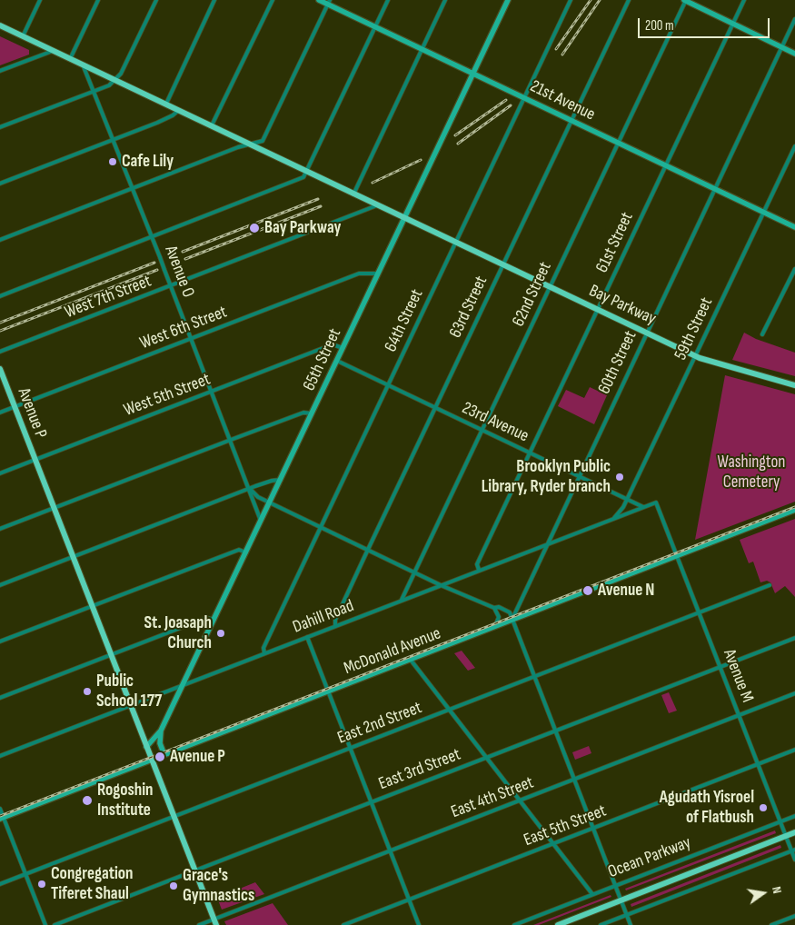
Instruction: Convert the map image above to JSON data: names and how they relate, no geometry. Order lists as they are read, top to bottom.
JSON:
{
  "streets": {
    "main road": [
      "21st Avenue",
      "Bay Parkway",
      "65th Street",
      "Avenue P",
      "McDonald Avenue",
      "Ocean Parkway"
    ],
    "street": [
      "61st Street",
      "Avenue O",
      "62nd Street",
      "West 7th Street",
      "63rd Street",
      "64th Street",
      "West 6th Street",
      "59th Street",
      "60th Street",
      "West 5th Street",
      "23rd Avenue",
      "Dahill Road",
      "Avenue M",
      "East 2nd Street",
      "East 3rd Street",
      "East 4th Street",
      "East 5th Street"
    ]
  },
  "crossings": [
    ["21st Avenue", "61st Street"],
    ["21st Avenue", "62nd Street"],
    ["21st Avenue", "63rd Street"],
    ["21st Avenue", "64th Street"],
    ["21st Avenue", "59th Street"],
    ["21st Avenue", "65th Street"],
    ["21st Avenue", "60th Street"],
    ["61st Street", "Bay Parkway"],
    ["61st Street", "23rd Avenue"],
    ["61st Street", "Dahill Road"],
    ["Avenue O", "West 7th Street"],
    ["Avenue O", "Bay Parkway"],
    ["Avenue O", "West 6th Street"],
    ["Avenue O", "65th Street"],
    ["Avenue O", "West 5th Street"],
    ["62nd Street", "Bay Parkway"],
    ["62nd Street", "23rd Avenue"],
    ["62nd Street", "Dahill Road"],
    ["West 7th Street", "Bay Parkway"],
    ["Bay Parkway", "63rd Street"],
    ["Bay Parkway", "64th Street"],
    ["Bay Parkway", "59th Street"],
    ["Bay Parkway", "65th Street"],
    ["Bay Parkway", "60th Street"],
    ["63rd Street", "23rd Avenue"],
    ["63rd Street", "Dahill Road"],
    ["64th Street", "23rd Avenue"],
    ["64th Street", "Dahill Road"],
    ["West 6th Street", "65th Street"],
    ["West 6th Street", "Avenue P"],
    ["59th Street", "23rd Avenue"],
    ["59th Street", "Dahill Road"],
    ["65th Street", "West 5th Street"],
    ["65th Street", "Avenue P"],
    ["65th Street", "23rd Avenue"],
    ["65th Street", "Dahill Road"],
    ["60th Street", "23rd Avenue"],
    ["60th Street", "Dahill Road"],
    ["60th Street", "McDonald Avenue"],
    ["West 5th Street", "Avenue P"],
    ["Avenue P", "Dahill Road"],
    ["Avenue P", "McDonald Avenue"],
    ["Avenue P", "East 2nd Street"],
    ["Avenue P", "East 3rd Street"],
    ["Avenue P", "East 4th Street"],
    ["23rd Avenue", "Dahill Road"],
    ["Dahill Road", "Avenue M"],
    ["McDonald Avenue", "Avenue M"],
    ["Avenue M", "East 2nd Street"],
    ["Avenue M", "East 3rd Street"],
    ["Avenue M", "East 4th Street"],
    ["Avenue M", "East 5th Street"],
    ["Avenue M", "Ocean Parkway"]
  ],
  "parks": ["Washington Cemetery"],
  "places": [
    "Cafe Lily",
    "Bay Parkway",
    "Brooklyn Public Library, Ryder branch",
    "Avenue N",
    "St. Joasaph Church",
    "Public School 177",
    "Avenue P",
    "Rogoshin Institute",
    "Agudath Yisroel of Flatbush",
    "Congregation Tiferet Shaul",
    "Grace's Gymnastics"
  ],
  "scale_bar": "200 m",
  "north": "right"
}
